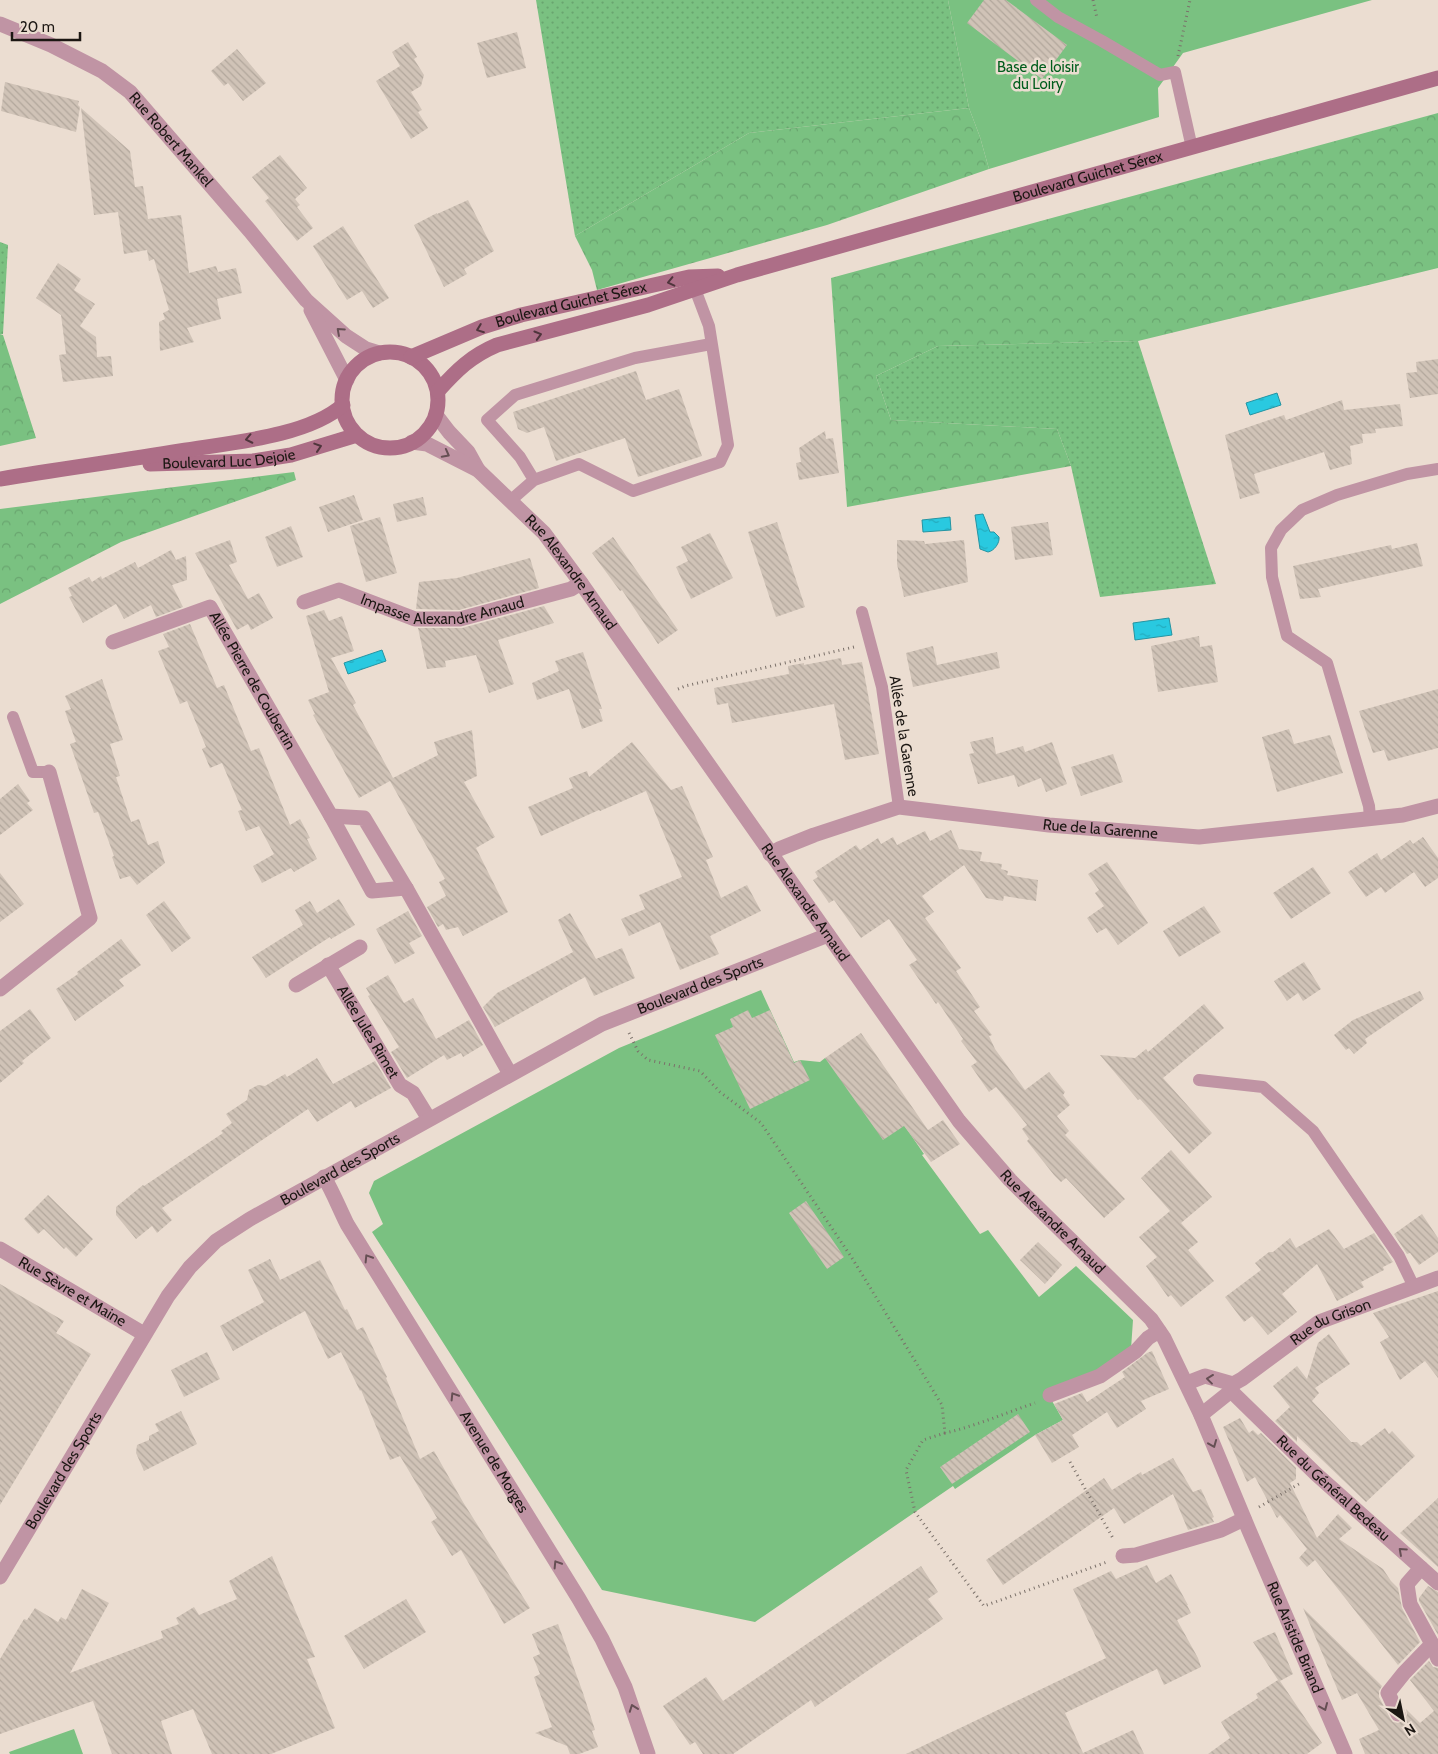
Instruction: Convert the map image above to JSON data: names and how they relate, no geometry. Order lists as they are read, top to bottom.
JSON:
{
  "streets": {
    "main road": ["Boulevard Guichet Sérex", "Boulevard Luc Dejoie"],
    "street": [
      "Rue Robert Mankel",
      "Rue Alexandre Arnaud",
      "Impasse Alexandre Arnaud",
      "Allée Pierre de Coubertin",
      "Rue de la Garenne",
      "Boulevard des Sports",
      "Allée Jules Rimet",
      "Rue Sèvre et Maine",
      "Rue du Grison",
      "Avenue de Morges",
      "Rue du Général Bedeau",
      "Rue Aristide Briand"
    ],
    "lane": ["Allée de la Garenne"]
  },
  "crossings": [
    ["Rue Robert Mankel", "Boulevard Guichet Sérex"],
    ["Rue Robert Mankel", "Boulevard Luc Dejoie"],
    ["Rue Robert Mankel", "Rue Alexandre Arnaud"],
    ["Boulevard Guichet Sérex", "Boulevard Luc Dejoie"],
    ["Boulevard Guichet Sérex", "Rue Alexandre Arnaud"],
    ["Boulevard Luc Dejoie", "Rue Alexandre Arnaud"],
    ["Rue Alexandre Arnaud", "Impasse Alexandre Arnaud"],
    ["Rue Alexandre Arnaud", "Rue de la Garenne"],
    ["Rue Alexandre Arnaud", "Boulevard des Sports"],
    ["Rue Alexandre Arnaud", "Rue Aristide Briand"],
    ["Allée de la Garenne", "Rue de la Garenne"],
    ["Boulevard des Sports", "Allée Jules Rimet"],
    ["Boulevard des Sports", "Rue Sèvre et Maine"],
    ["Boulevard des Sports", "Avenue de Morges"],
    ["Rue du Grison", "Rue du Général Bedeau"],
    ["Rue du Grison", "Rue Aristide Briand"]
  ],
  "one_way": ["Avenue de Morges", "Rue du Général Bedeau", "Rue Aristide Briand"],
  "parks": ["Base de loisir du Loiry"],
  "scale_bar": "20 m",
  "north": "bottom right"
}
